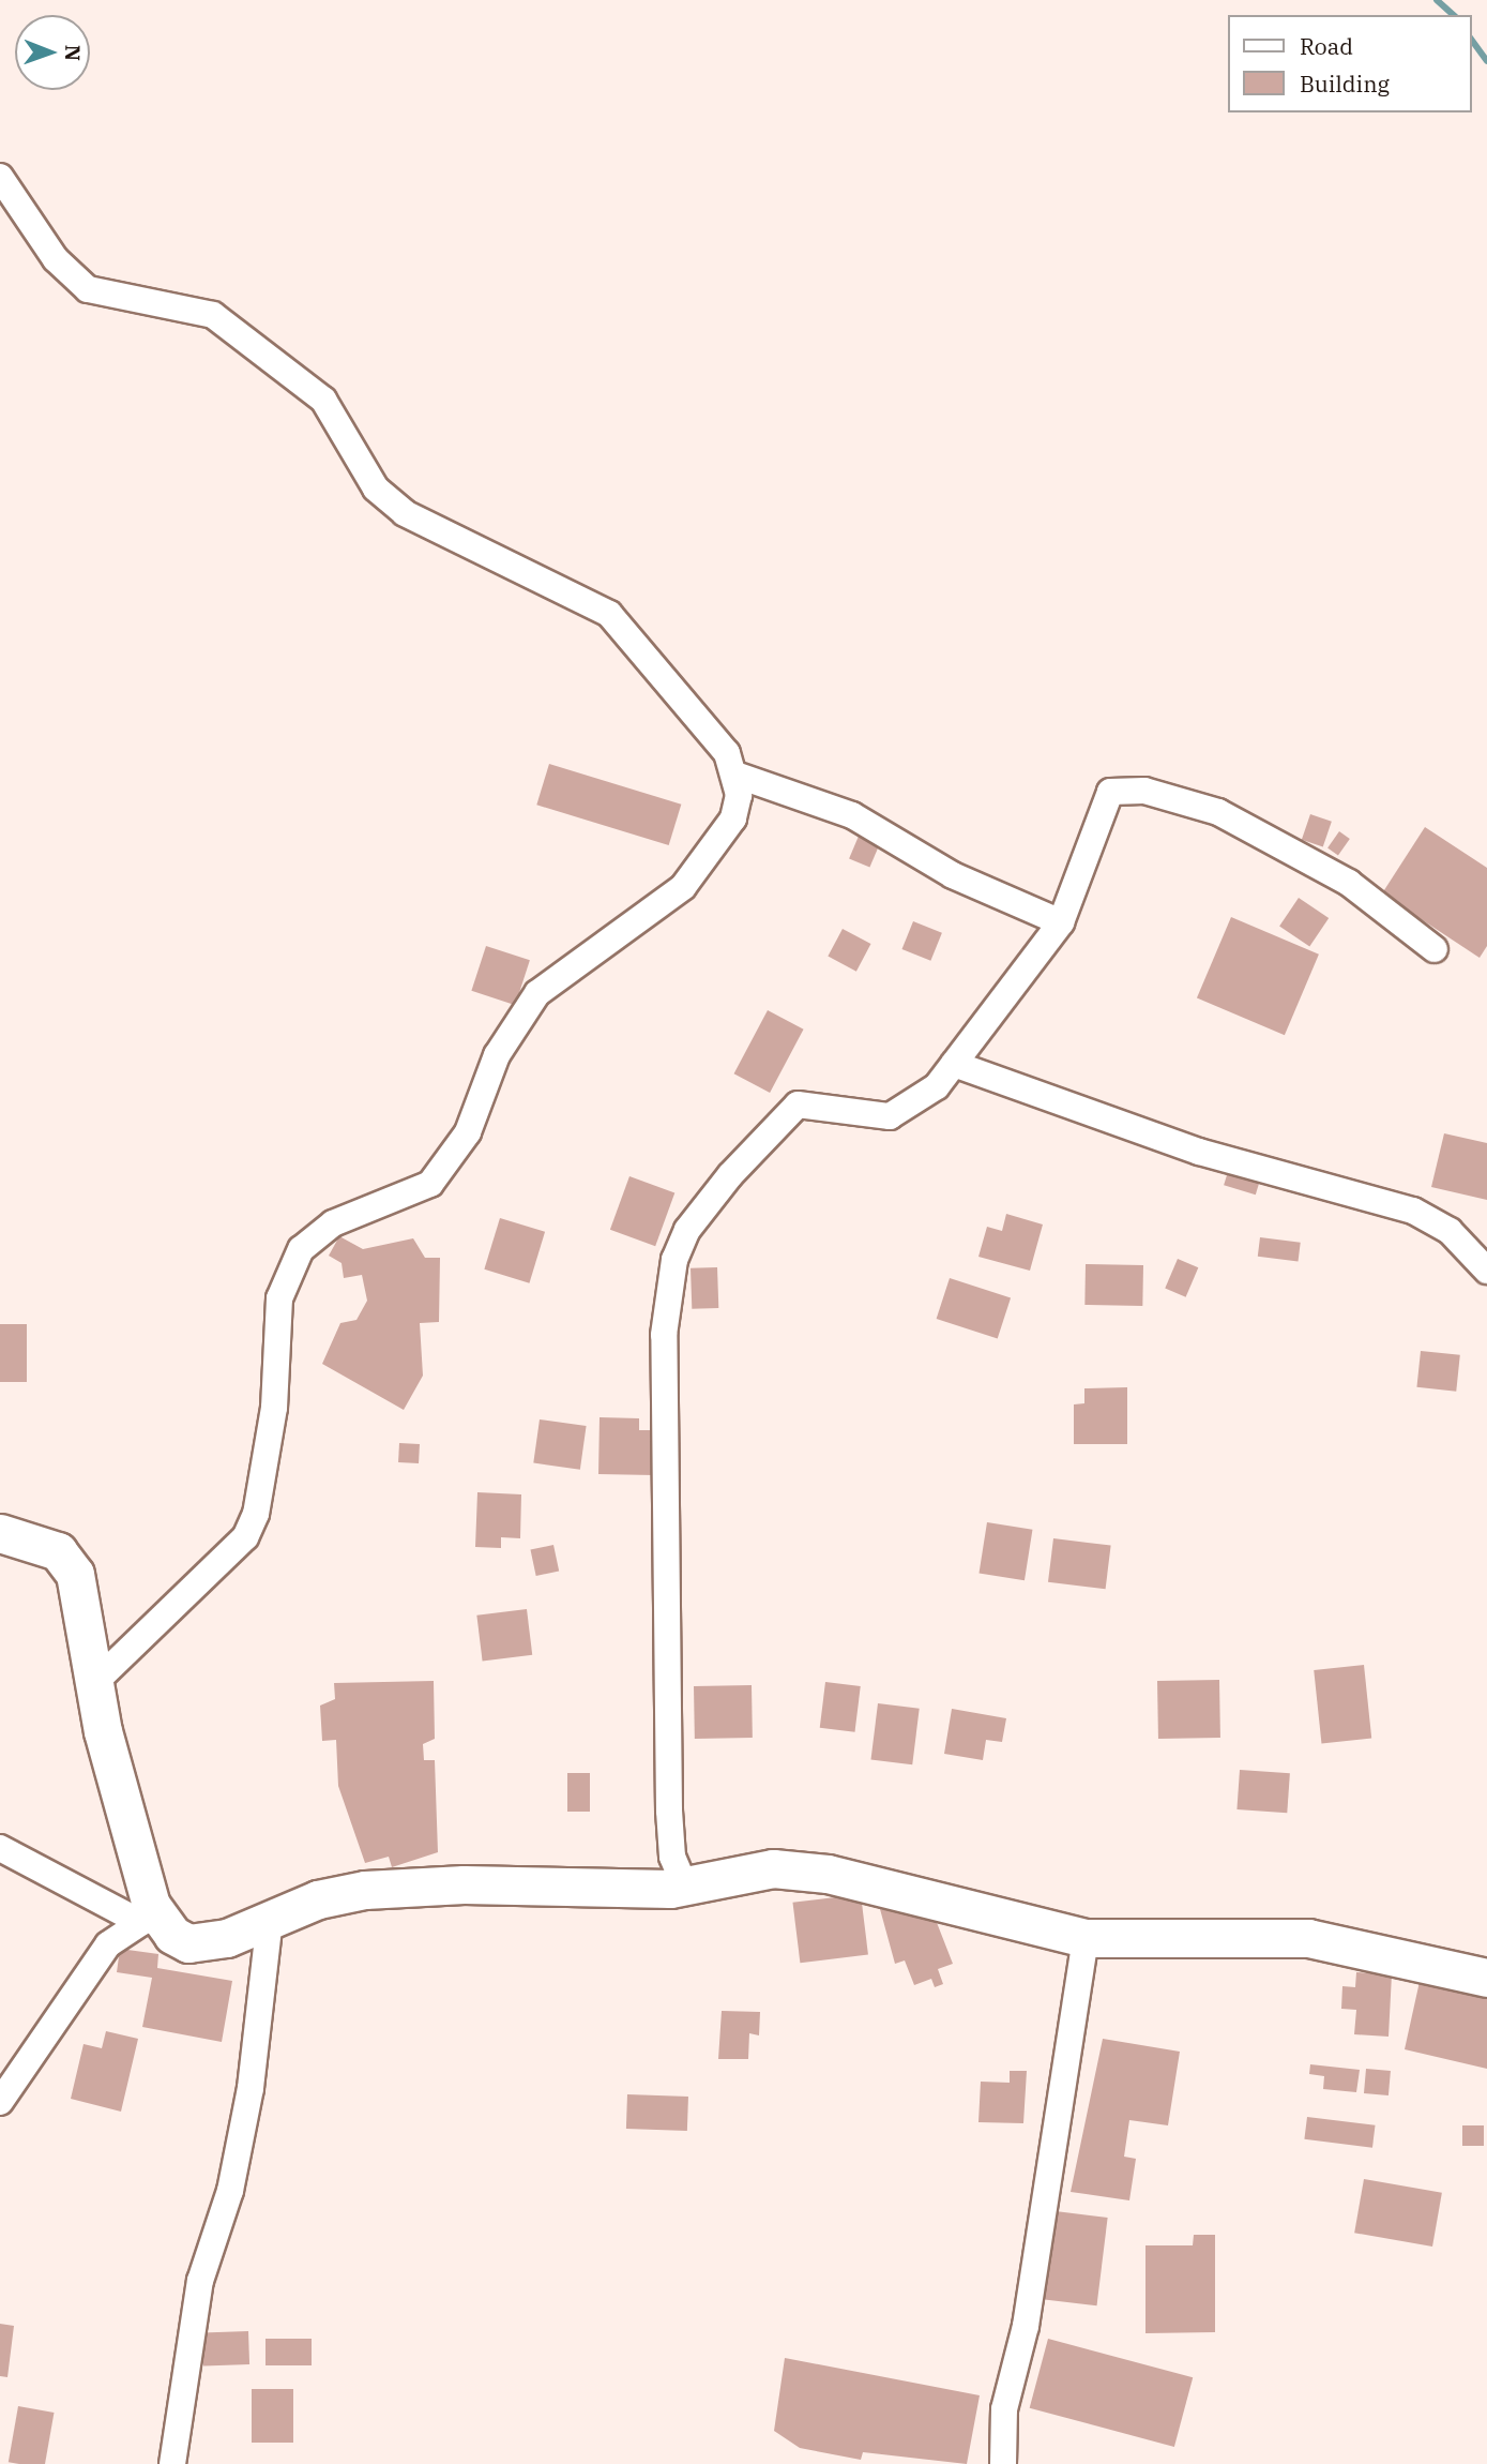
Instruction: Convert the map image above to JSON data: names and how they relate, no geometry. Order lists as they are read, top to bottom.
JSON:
{
  "legend": ["Road", "Building"],
  "north": "right"
}
